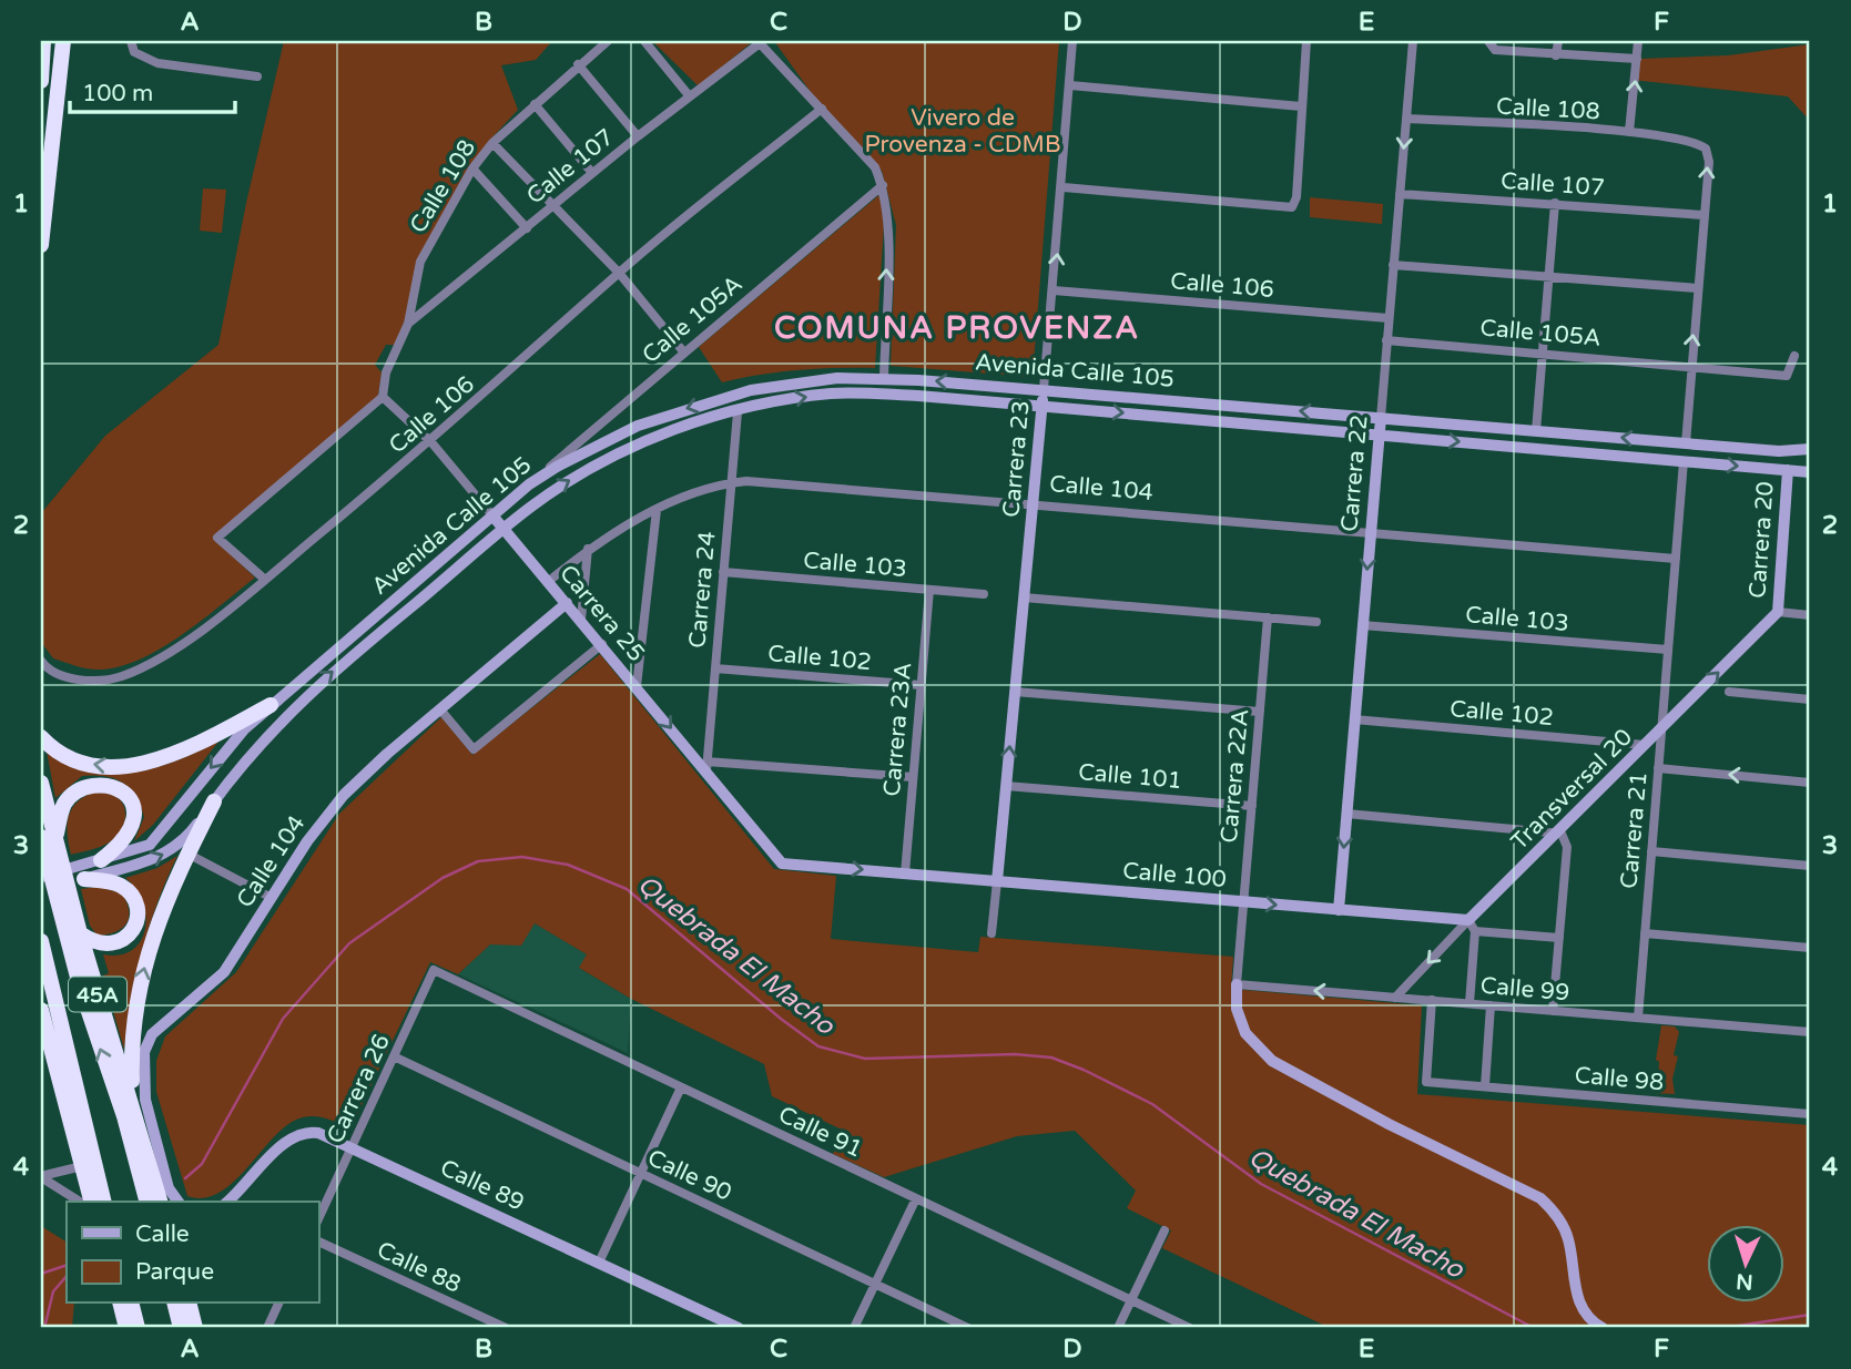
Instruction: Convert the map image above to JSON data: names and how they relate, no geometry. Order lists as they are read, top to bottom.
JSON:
{
  "streets": {
    "highway": ["45A"],
    "street": [
      "Calle 108",
      "Calle 107",
      "Calle 106",
      "Calle 105A",
      "Avenida Calle 105",
      "Carrera 23",
      "Carrera 22",
      "Calle 104",
      "Carrera 20",
      "Calle 103",
      "Carrera 24",
      "Carrera 25",
      "Calle 102",
      "Carrera 23A",
      "Calle 101",
      "Carrera 22A",
      "Transversal 20",
      "Carrera 21",
      "Calle 100",
      "Calle 99",
      "Calle 98",
      "Carrera 26",
      "Calle 91",
      "Calle 90",
      "Calle 89",
      "Calle 88"
    ]
  },
  "crossings": [
    ["Calle 108", "Calle 107"],
    ["Calle 108", "Carrera 22"],
    ["Calle 108", "Carrera 25"],
    ["Calle 107", "Calle 106"],
    ["Calle 107", "Carrera 22"],
    ["Calle 106", "Carrera 23"],
    ["Calle 106", "Carrera 22"],
    ["Calle 106", "Carrera 25"],
    ["Calle 105A", "Avenida Calle 105"],
    ["Calle 105A", "Carrera 22"],
    ["Avenida Calle 105", "Carrera 23"],
    ["Avenida Calle 105", "Carrera 22"],
    ["Avenida Calle 105", "Carrera 20"],
    ["Avenida Calle 105", "Carrera 24"],
    ["Avenida Calle 105", "Carrera 25"],
    ["Avenida Calle 105", "Carrera 21"],
    ["Carrera 23", "Calle 104"],
    ["Carrera 23", "Calle 101"],
    ["Carrera 23", "Calle 100"],
    ["Carrera 22", "Calle 104"],
    ["Carrera 22", "Calle 103"],
    ["Carrera 22", "Calle 102"],
    ["Carrera 22", "Calle 100"],
    ["Calle 104", "Carrera 24"],
    ["Calle 104", "Carrera 25"],
    ["Calle 104", "Carrera 21"],
    ["Carrera 20", "Transversal 20"],
    ["Calle 103", "Carrera 24"],
    ["Calle 103", "Carrera 23A"],
    ["Calle 103", "Carrera 21"],
    ["Carrera 24", "Carrera 25"],
    ["Carrera 24", "Calle 102"],
    ["Carrera 25", "Calle 100"],
    ["Calle 102", "Carrera 23A"],
    ["Calle 102", "Transversal 20"],
    ["Carrera 23A", "Calle 100"],
    ["Calle 101", "Carrera 22A"],
    ["Carrera 22A", "Calle 100"],
    ["Carrera 22A", "Calle 99"],
    ["Transversal 20", "Carrera 21"],
    ["Transversal 20", "Calle 100"],
    ["Transversal 20", "Calle 99"],
    ["Carrera 21", "Calle 99"],
    ["Calle 99", "Calle 98"],
    ["Carrera 26", "Calle 91"],
    ["Carrera 26", "Calle 90"],
    ["Carrera 26", "Calle 89"]
  ],
  "districts": ["COMUNA PROVENZA"],
  "water": ["Quebrada El Macho"],
  "parks": ["Vivero de Provenza - CDMB"],
  "legend": ["Calle", "Parque"],
  "scale_bar": "100 m",
  "north": "bottom",
  "grid": {
    "columns": [
      "A",
      "B",
      "C",
      "D",
      "E",
      "F"
    ],
    "rows": [
      "1",
      "2",
      "3",
      "4"
    ]
  }
}
